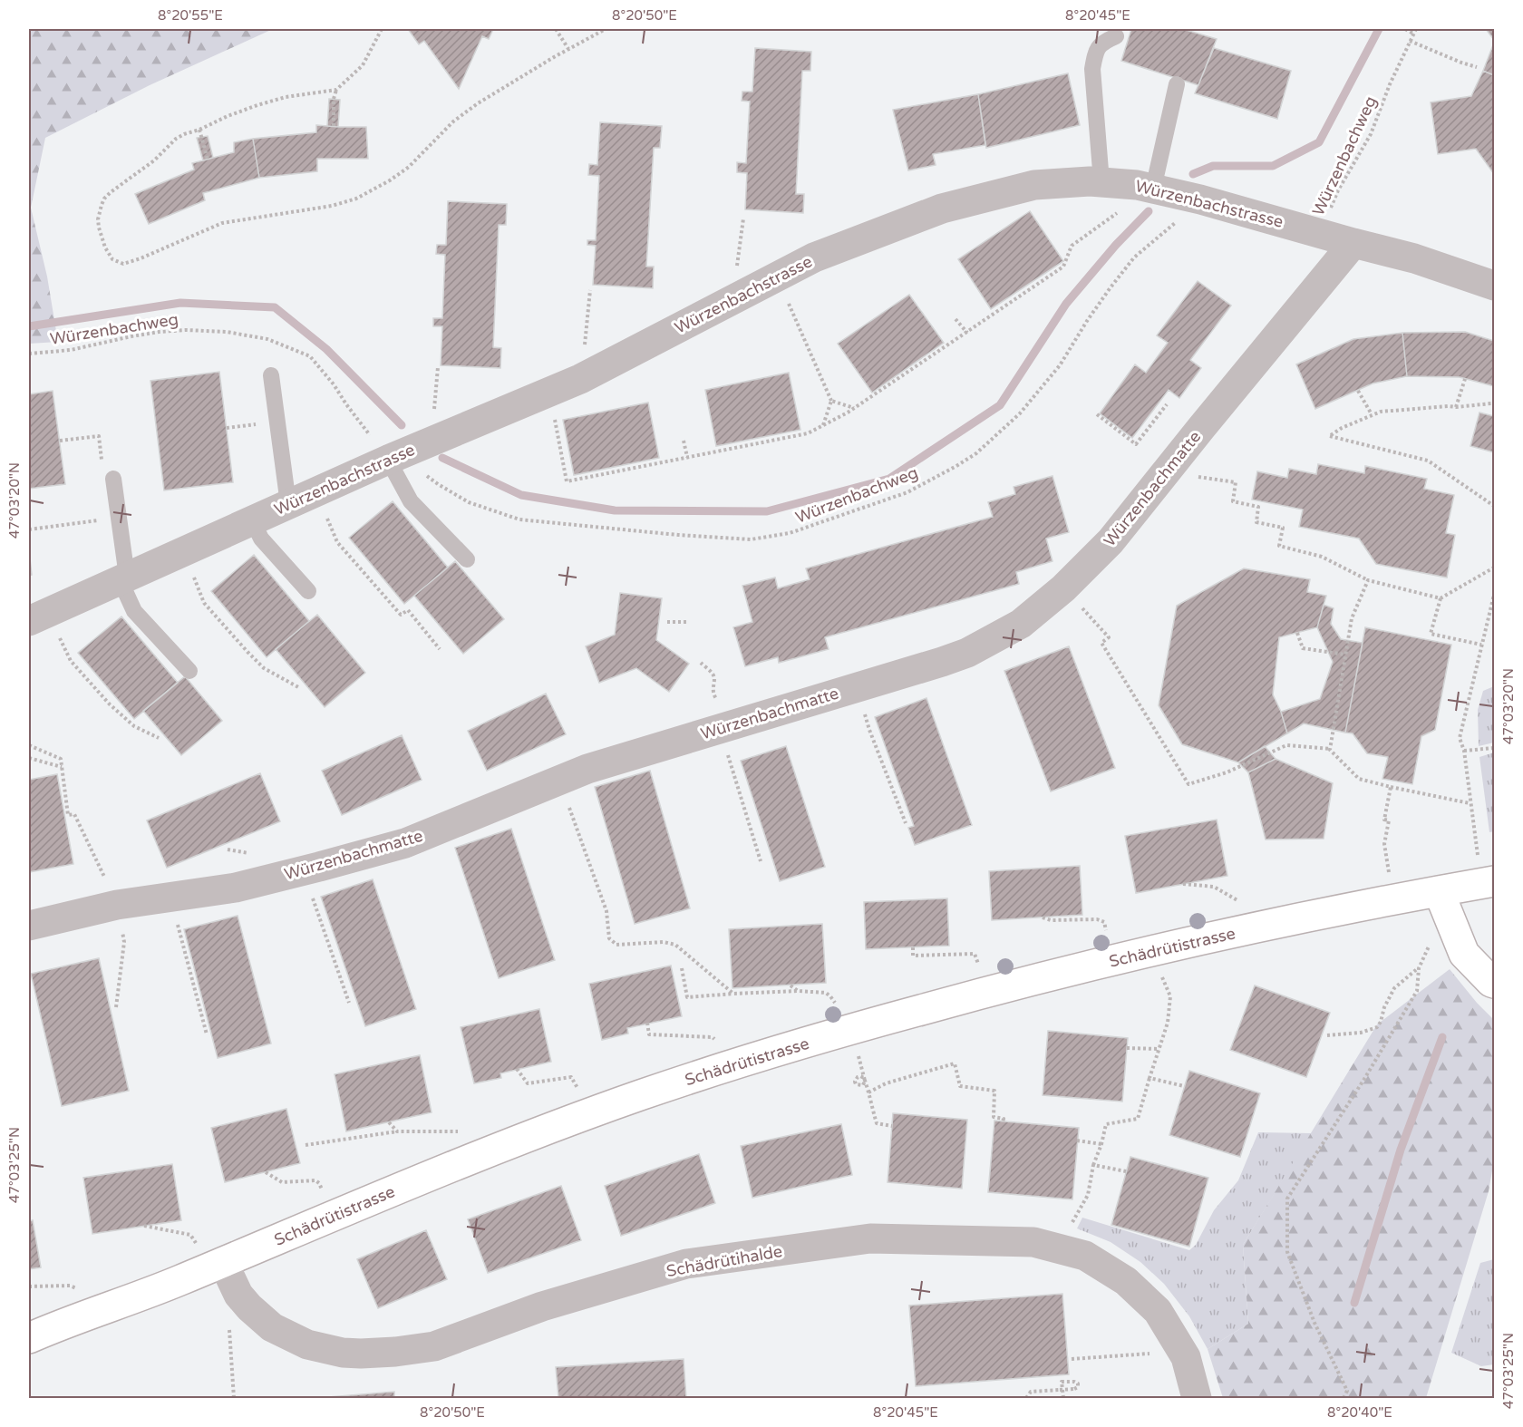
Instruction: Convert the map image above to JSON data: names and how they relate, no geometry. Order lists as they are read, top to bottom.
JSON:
{
  "streets": {
    "main road": ["Schädrütistrasse"],
    "street": ["Würzenbachstrasse", "Würzenbachmatte", "Schädrütihalde"],
    "path": ["Würzenbachweg"]
  },
  "crossings": [
    ["Würzenbachweg", "Würzenbachstrasse"],
    ["Würzenbachstrasse", "Würzenbachmatte"],
    ["Schädrütistrasse", "Schädrütihalde"]
  ],
  "coordinates": [
    "8°20'55\"E",
    "8°20'50\"E",
    "8°20'45\"E",
    "47°03'20\"N",
    "47°03'25\"N",
    "8°20'40\"E"
  ]
}
